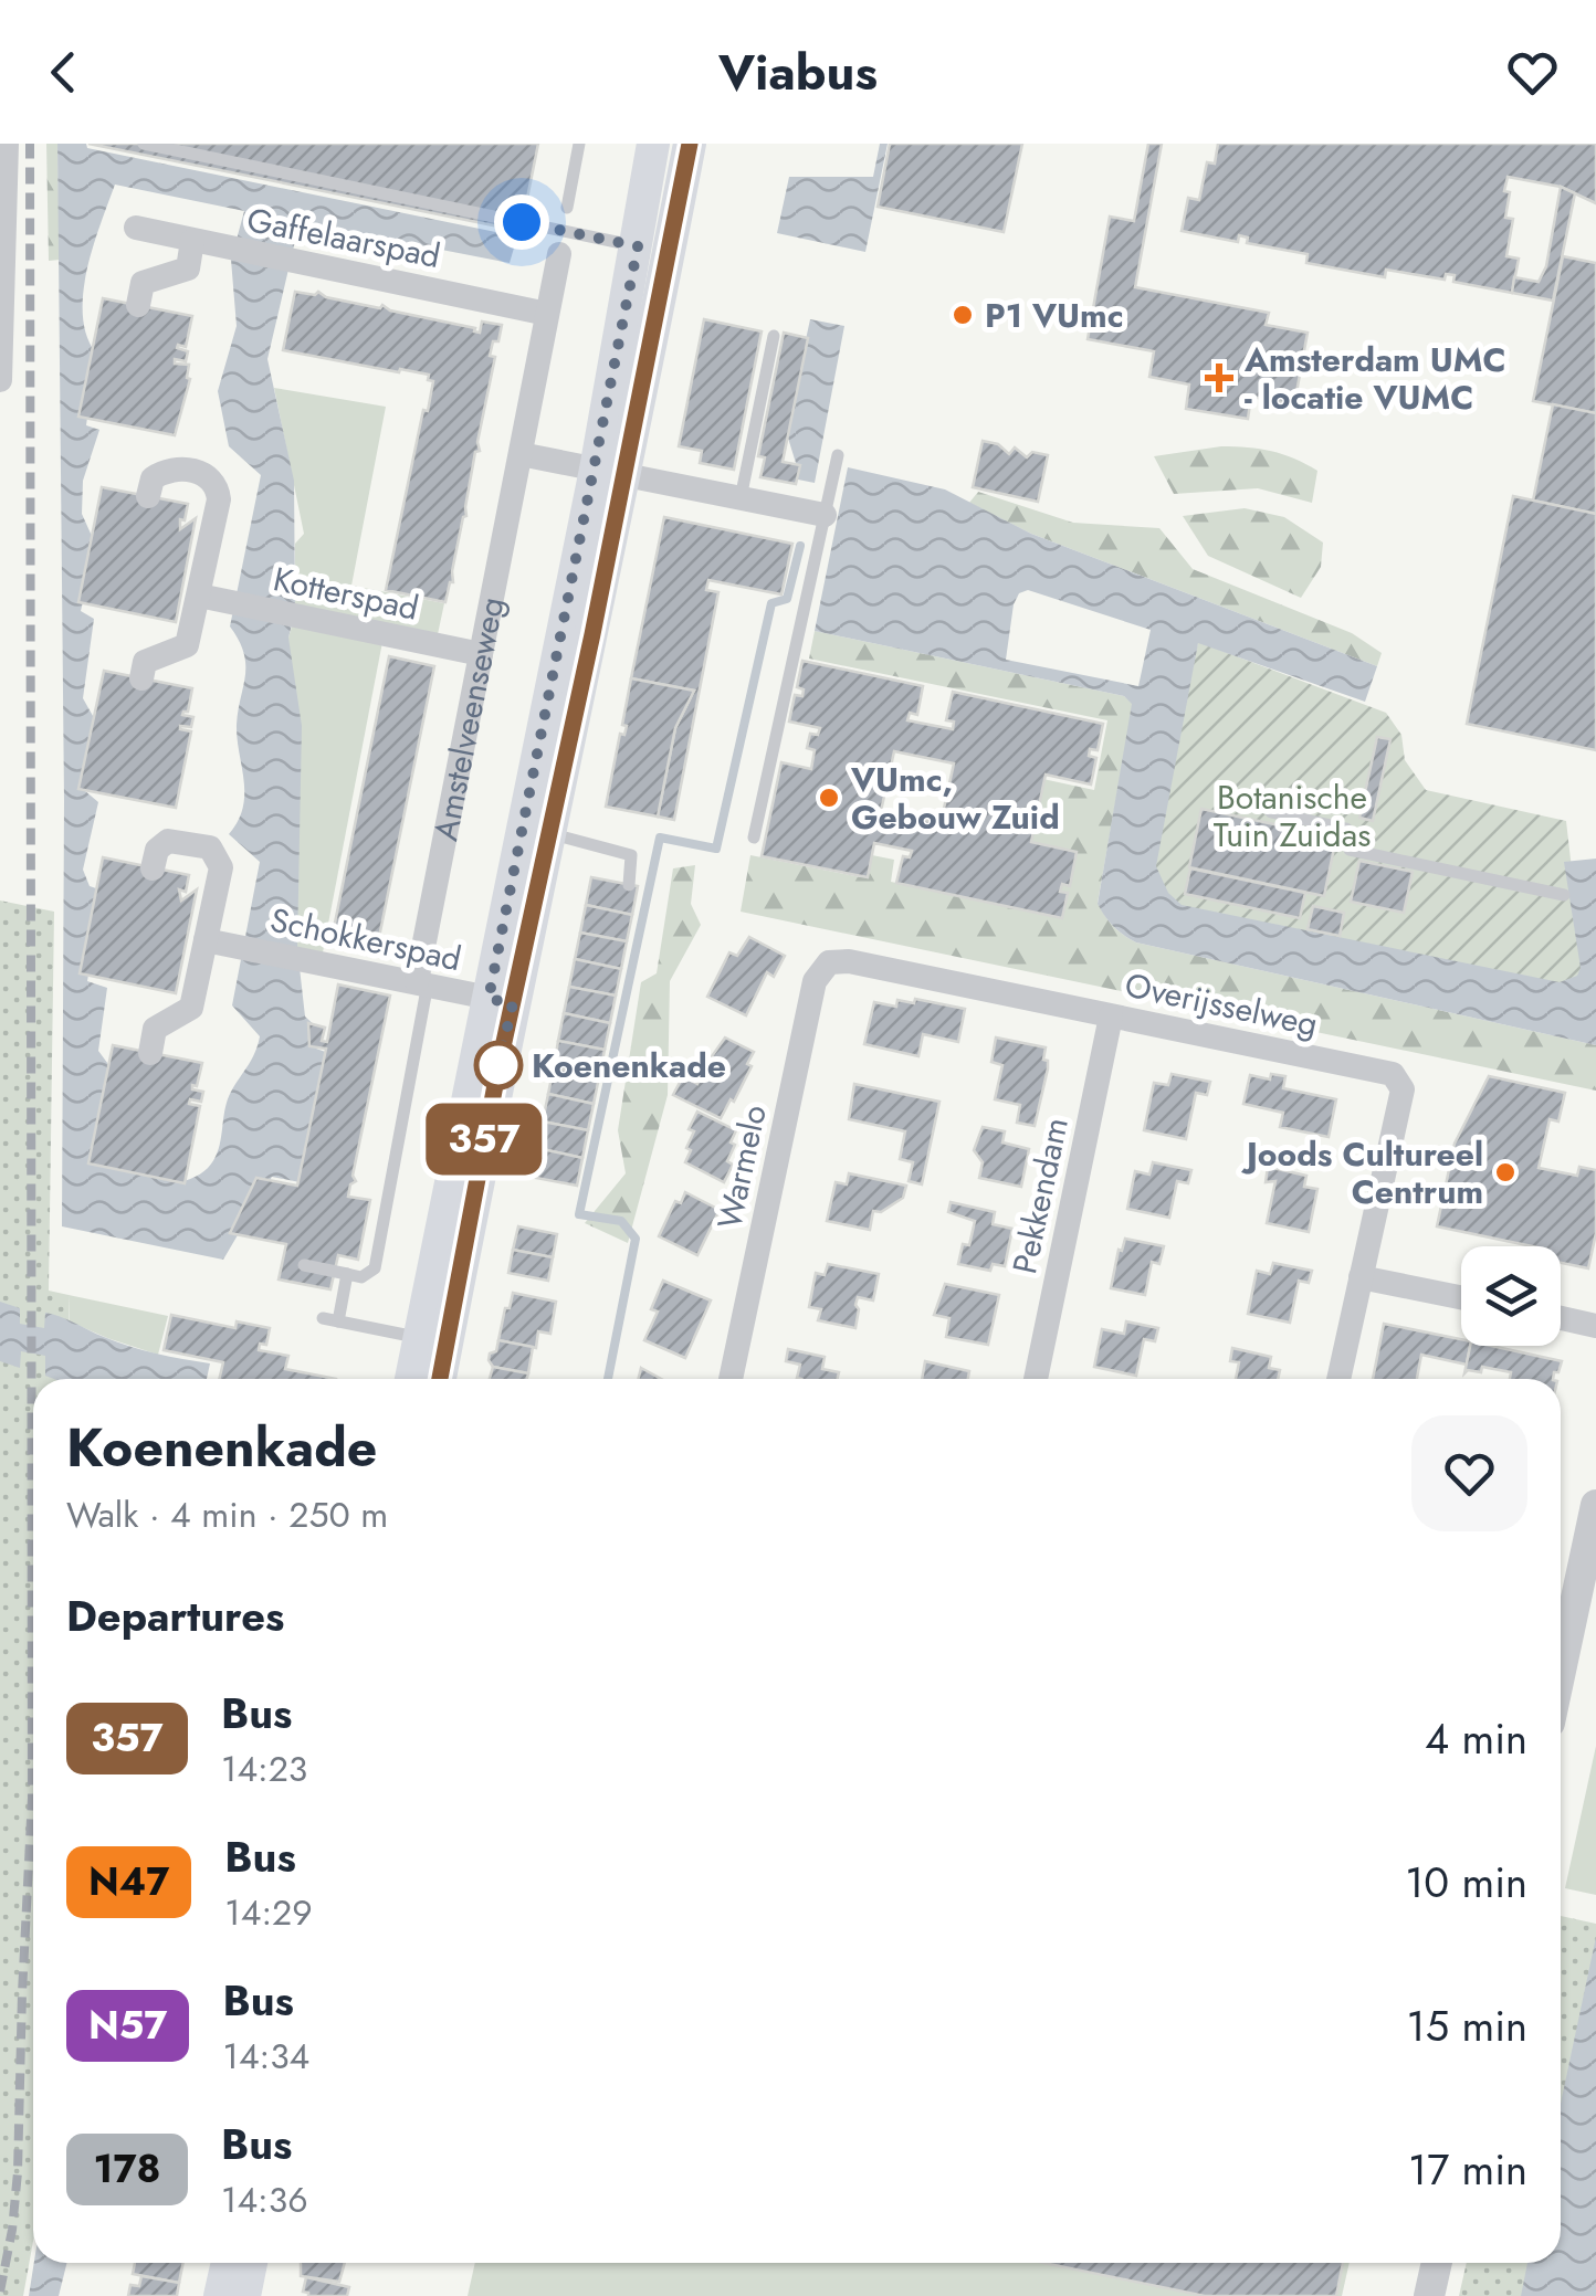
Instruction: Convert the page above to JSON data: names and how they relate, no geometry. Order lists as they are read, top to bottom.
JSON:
{
  "streets": {
    "street": [
      "Gaffelaarspad",
      "Kotterspad",
      "Amstelveenseweg",
      "Schokkerspad",
      "Overijsselweg",
      "Warmelo",
      "Pekkendam"
    ]
  },
  "crossings": [
    ["Gaffelaarspad", "Amstelveenseweg"],
    ["Kotterspad", "Amstelveenseweg"],
    ["Amstelveenseweg", "Schokkerspad"],
    ["Overijsselweg", "Warmelo"],
    ["Overijsselweg", "Pekkendam"]
  ],
  "parks": ["Botanische Tuin Zuidas"],
  "places": {
    "other": [
      "P1 VUmc",
      "VUmc, Gebouw Zuid",
      "Koenenkade",
      "Joods Cultureel Centrum"
    ],
    "health": ["Amsterdam UMC - locatie VUMC"]
  },
  "lines": ["bus line 357"],
  "page": {
    "header": "Viabus",
    "on_map": "357",
    "heading": [
      ["Koenenkade", "Walk · 4 min · 250 m"],
      "Departures"
    ],
    "list": [
      {
        "mark": "357",
        "name": "Bus",
        "note": "14:23",
        "value": "4 min"
      },
      {
        "mark": "N47",
        "name": "Bus",
        "note": "14:29",
        "value": "10 min"
      },
      {
        "mark": "N57",
        "name": "Bus",
        "note": "14:34",
        "value": "15 min"
      },
      {
        "mark": "178",
        "name": "Bus",
        "note": "14:36",
        "value": "17 min"
      }
    ]
  }
}
